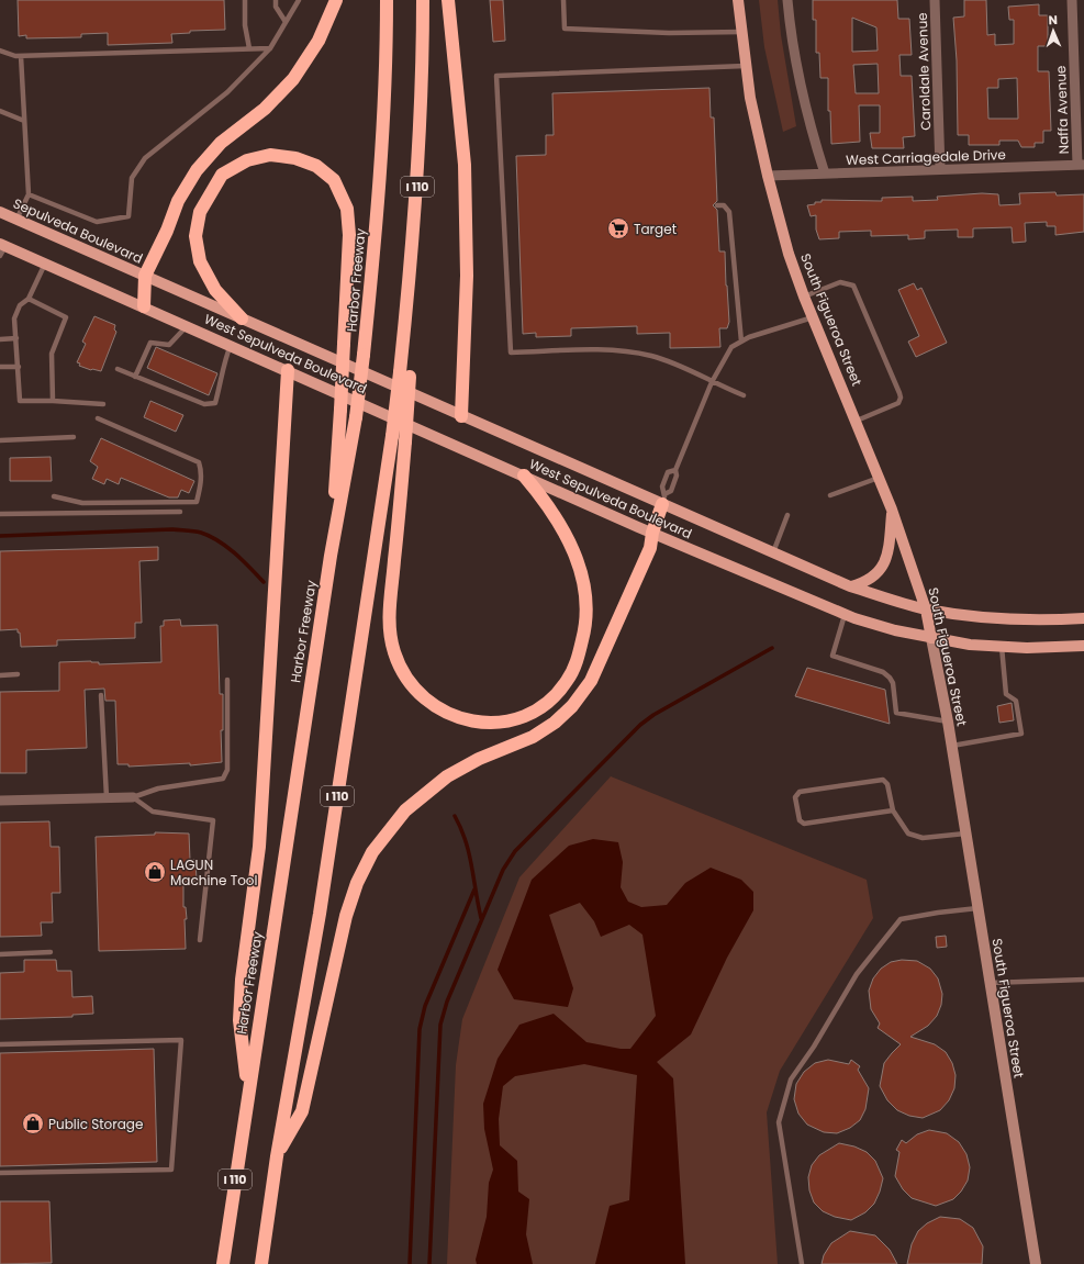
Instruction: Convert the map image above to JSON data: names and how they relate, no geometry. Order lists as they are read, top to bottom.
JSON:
{
  "streets": {
    "highway": ["I 110", "Harbor Freeway"],
    "main road": ["Sepulveda Boulevard", "South Figueroa Street", "West Sepulveda Boulevard"],
    "street": ["Caroldale Avenue", "Naffa Avenue", "West Carriagedale Drive"]
  },
  "crossings": [
    ["Caroldale Avenue", "West Carriagedale Drive"],
    ["Naffa Avenue", "West Carriagedale Drive"],
    ["West Carriagedale Drive", "South Figueroa Street"],
    ["Sepulveda Boulevard", "West Sepulveda Boulevard"],
    ["South Figueroa Street", "West Sepulveda Boulevard"]
  ],
  "places": {
    "supermarket": ["Target"],
    "shop": ["LAGUN Machine Tool", "Public Storage"]
  },
  "north": "top"
}
